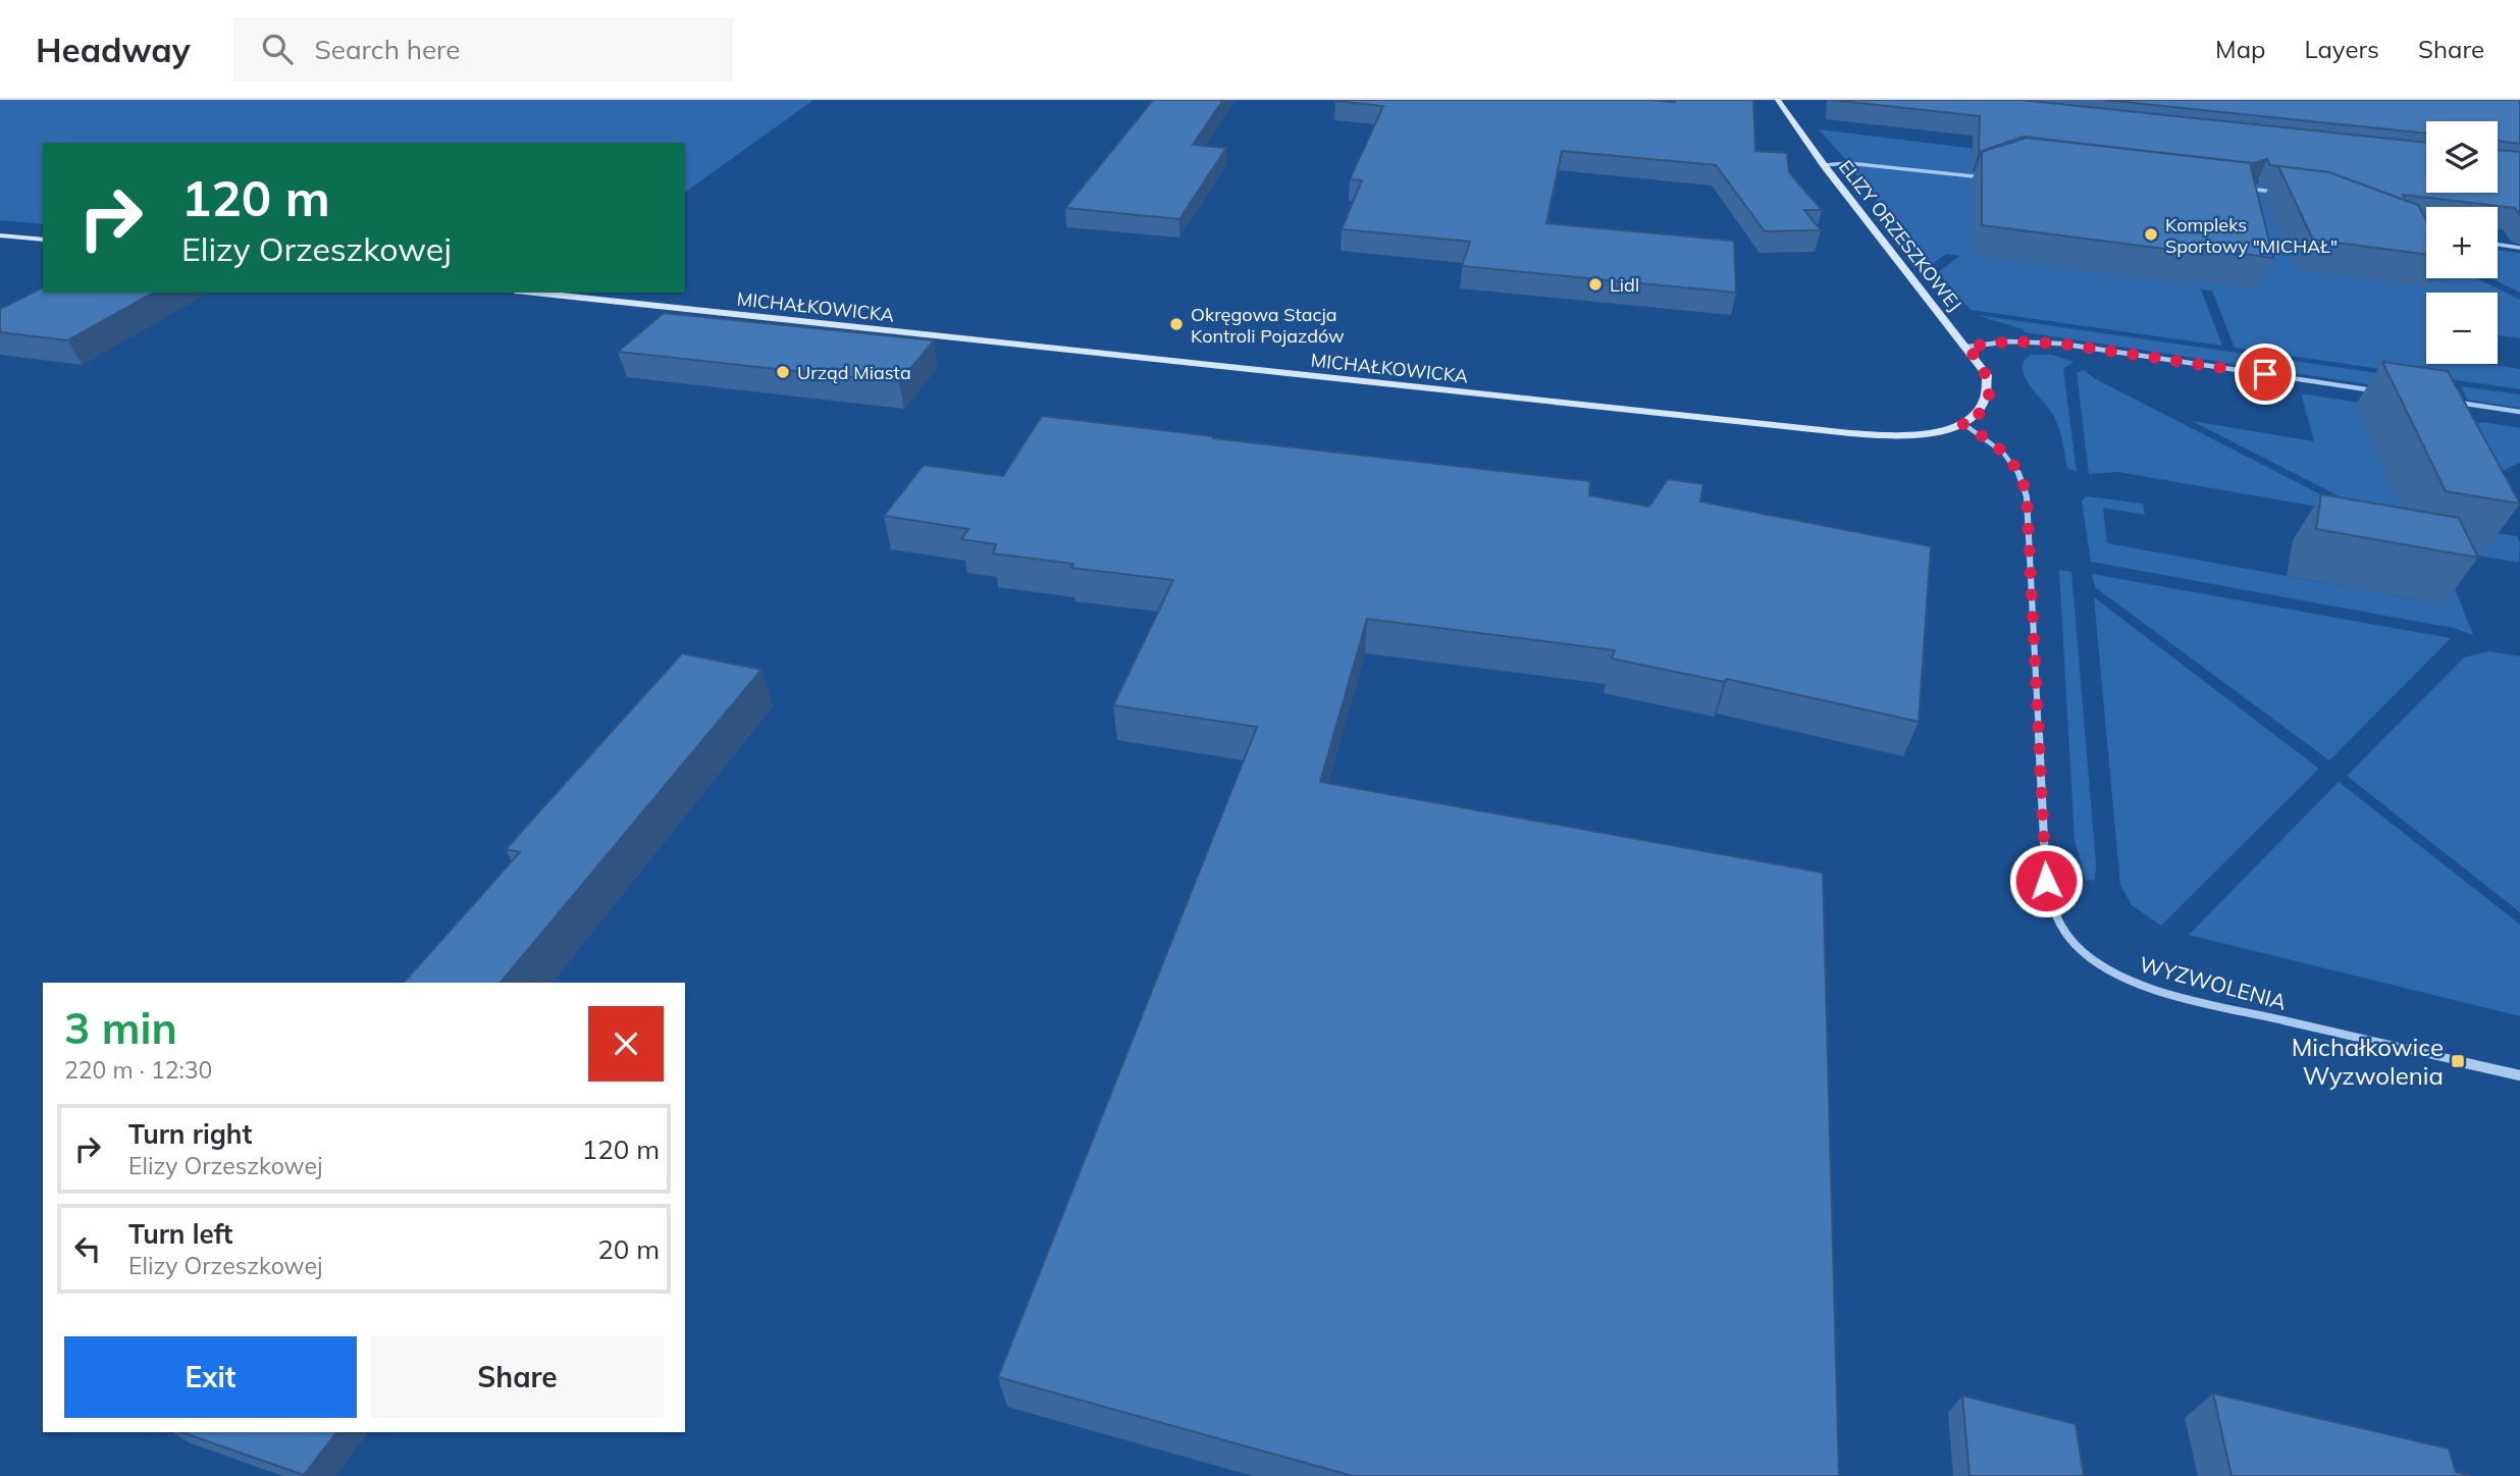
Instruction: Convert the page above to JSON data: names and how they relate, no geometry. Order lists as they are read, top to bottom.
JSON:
{
  "streets": {
    "street": ["ELIZY ORZESZKOWEJ", "MICHAŁKOWICKA", "WYZWOLENIA"]
  },
  "crossings": [
    ["ELIZY ORZESZKOWEJ", "MICHAŁKOWICKA"],
    ["ELIZY ORZESZKOWEJ", "WYZWOLENIA"],
    ["MICHAŁKOWICKA", "WYZWOLENIA"]
  ],
  "places": {
    "other": [
      "Kompleks Sportowy \"MICHAŁ\"",
      "Lidl",
      "Okręgowa Stacja Kontroli Pojazdów",
      "Urząd Miasta"
    ],
    "transit": ["Michałkowice Wyzwolenia"]
  },
  "page": {
    "header": "Headway",
    "search": "Search here",
    "nav": ["Map", "Layers", "Share"],
    "map_buttons": ["+", "−"],
    "turn": ["120 m", "Elizy Orzeszkowej"],
    "heading": ["3 min", "220 m · 12:30"],
    "list": [
      {
        "name": "Turn right",
        "note": "Elizy Orzeszkowej",
        "value": "120 m"
      },
      {
        "name": "Turn left",
        "note": "Elizy Orzeszkowej",
        "value": "20 m"
      }
    ],
    "buttons": ["Exit", "Share"]
  }
}
